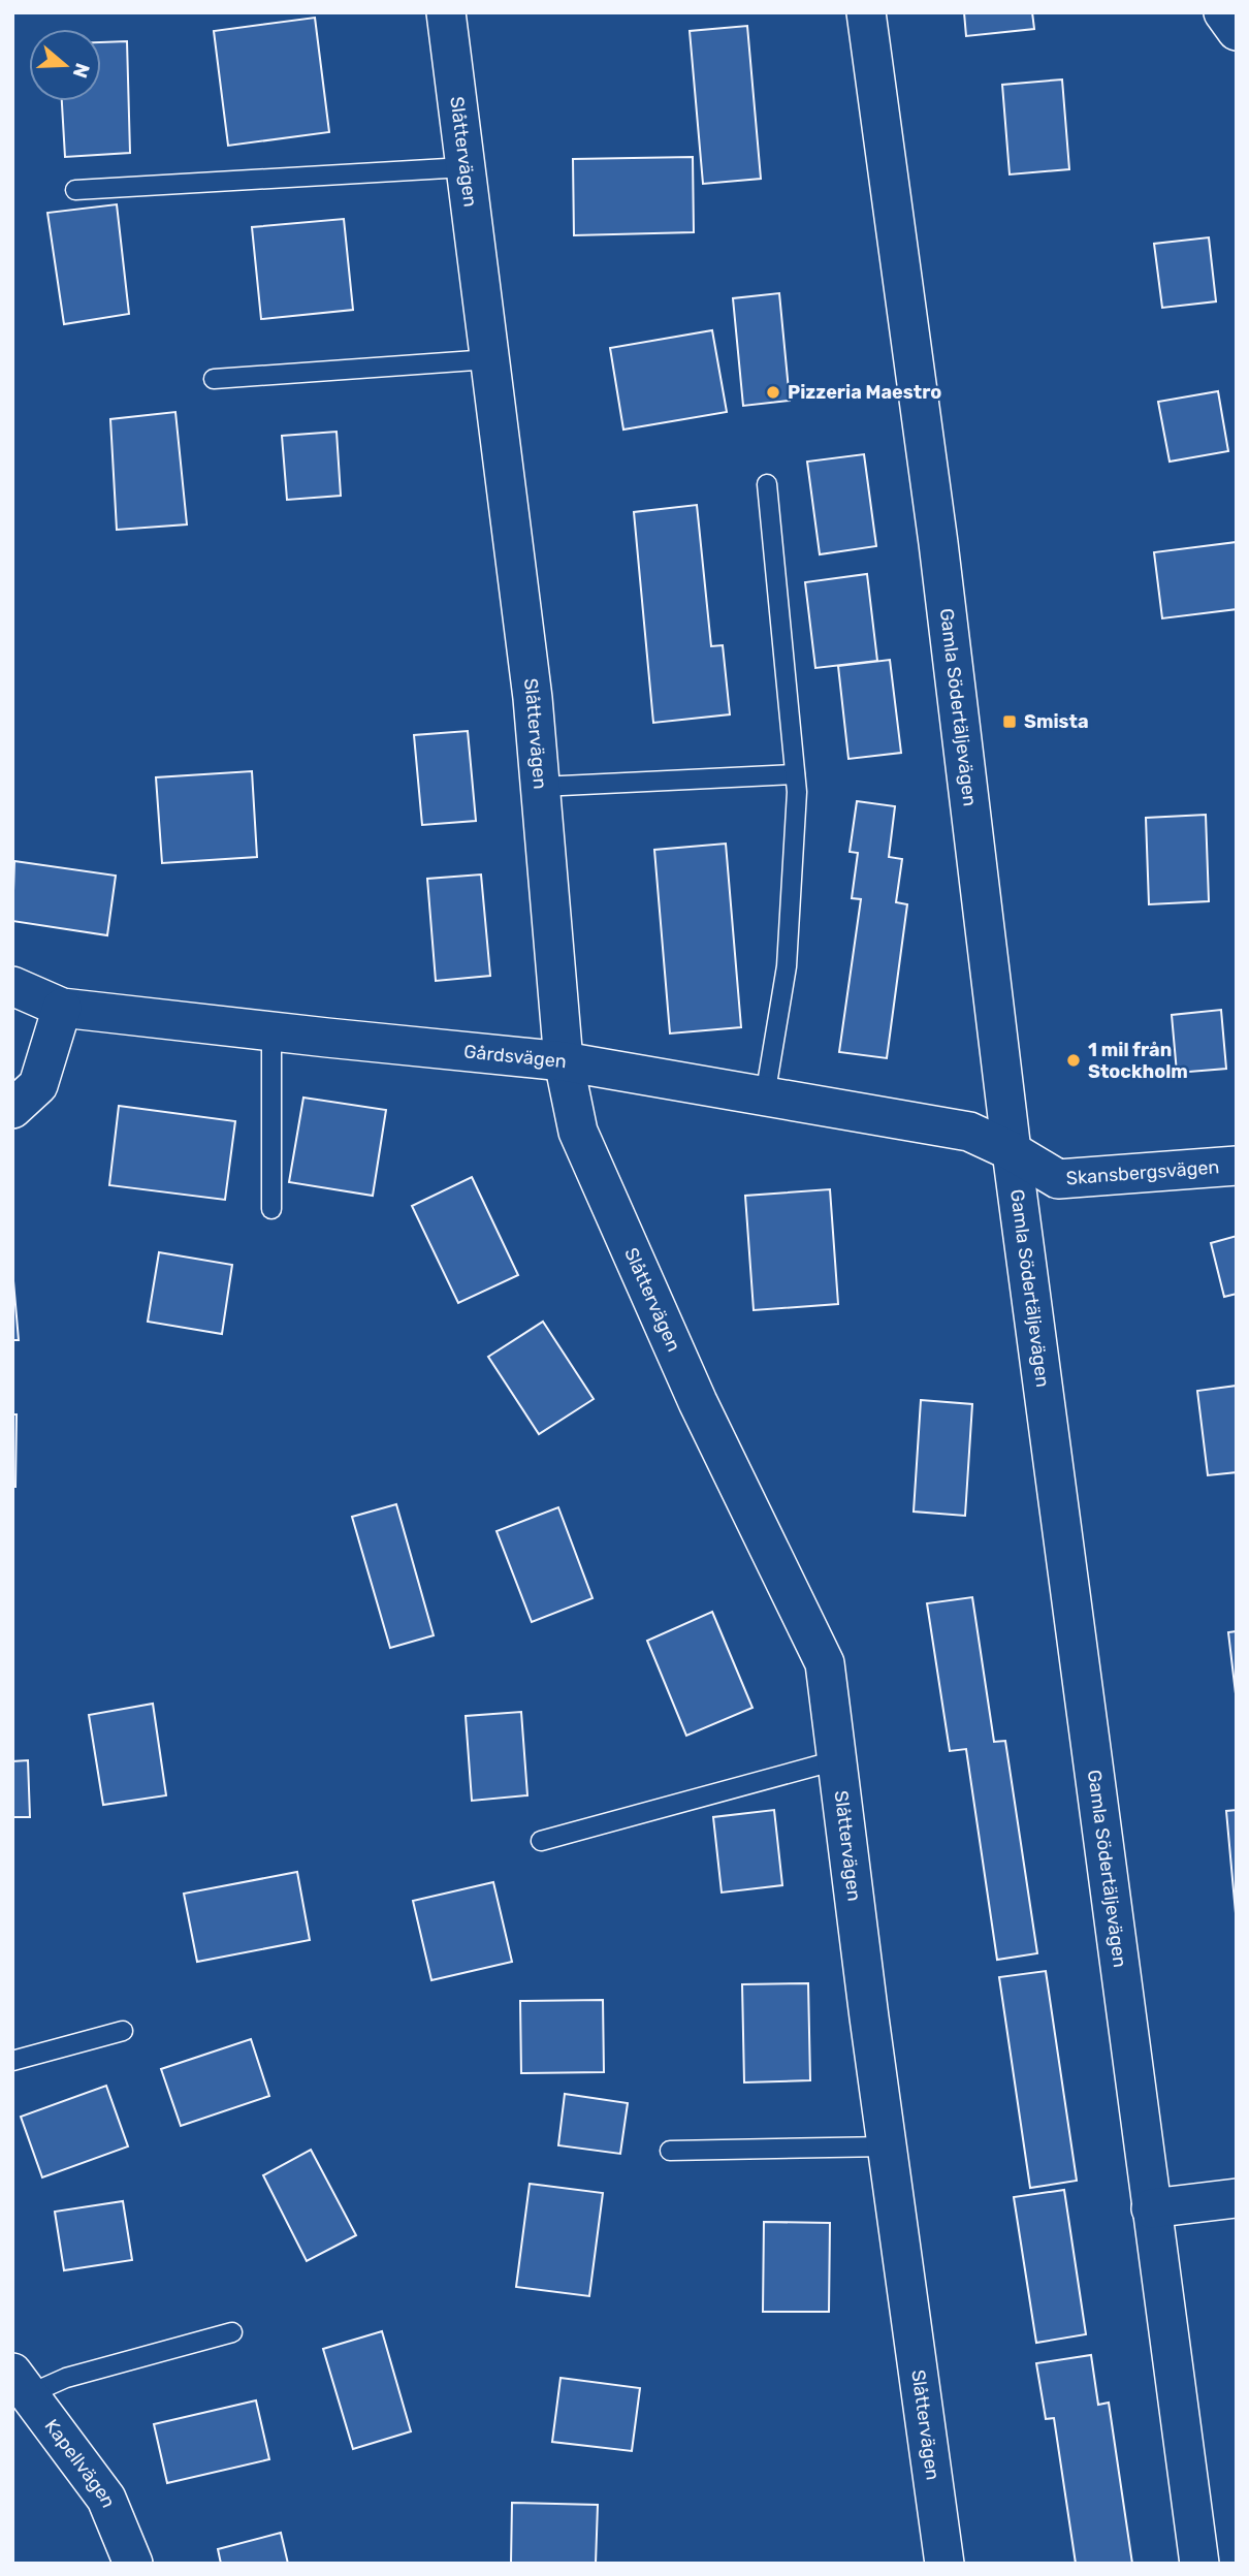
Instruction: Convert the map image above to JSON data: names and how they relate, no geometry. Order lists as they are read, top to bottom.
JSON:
{
  "streets": {
    "street": [
      "Slåttervägen",
      "Gamla Södertäljevägen",
      "Gårdsvägen",
      "Skansbergsvägen",
      "Kapellvägen"
    ]
  },
  "crossings": [
    ["Slåttervägen", "Gårdsvägen"],
    ["Gamla Södertäljevägen", "Gårdsvägen"],
    ["Gamla Södertäljevägen", "Skansbergsvägen"],
    ["Gårdsvägen", "Skansbergsvägen"]
  ],
  "places": {
    "other": ["Pizzeria Maestro", "1 mil från Stockholm"],
    "transit": ["Smista"]
  },
  "north": "right"
}
